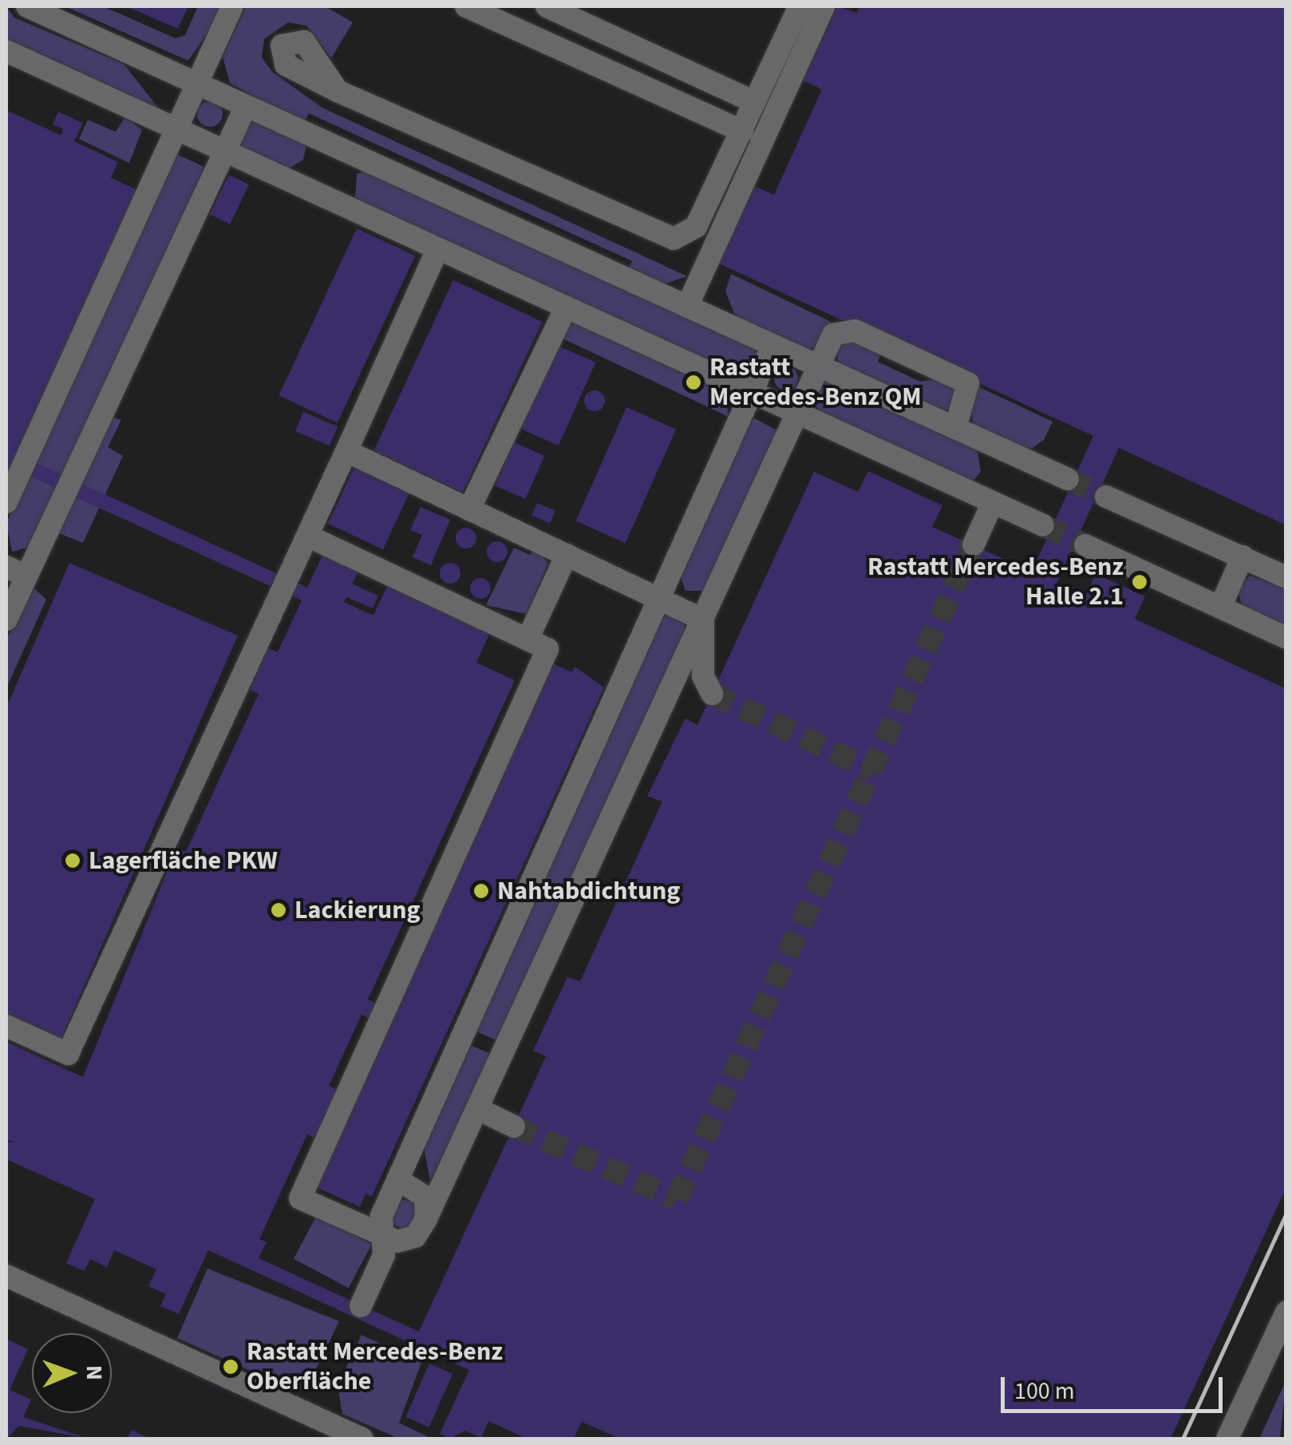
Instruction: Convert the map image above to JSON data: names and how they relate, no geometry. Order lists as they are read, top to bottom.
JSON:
{
  "places": [
    "Rastatt Mercedes-Benz QM",
    "Rastatt Mercedes-Benz Halle 2.1",
    "Lagerfläche PKW",
    "Nahtabdichtung",
    "Lackierung",
    "Rastatt Mercedes-Benz Oberfläche"
  ],
  "scale_bar": "100 m",
  "north": "right"
}
